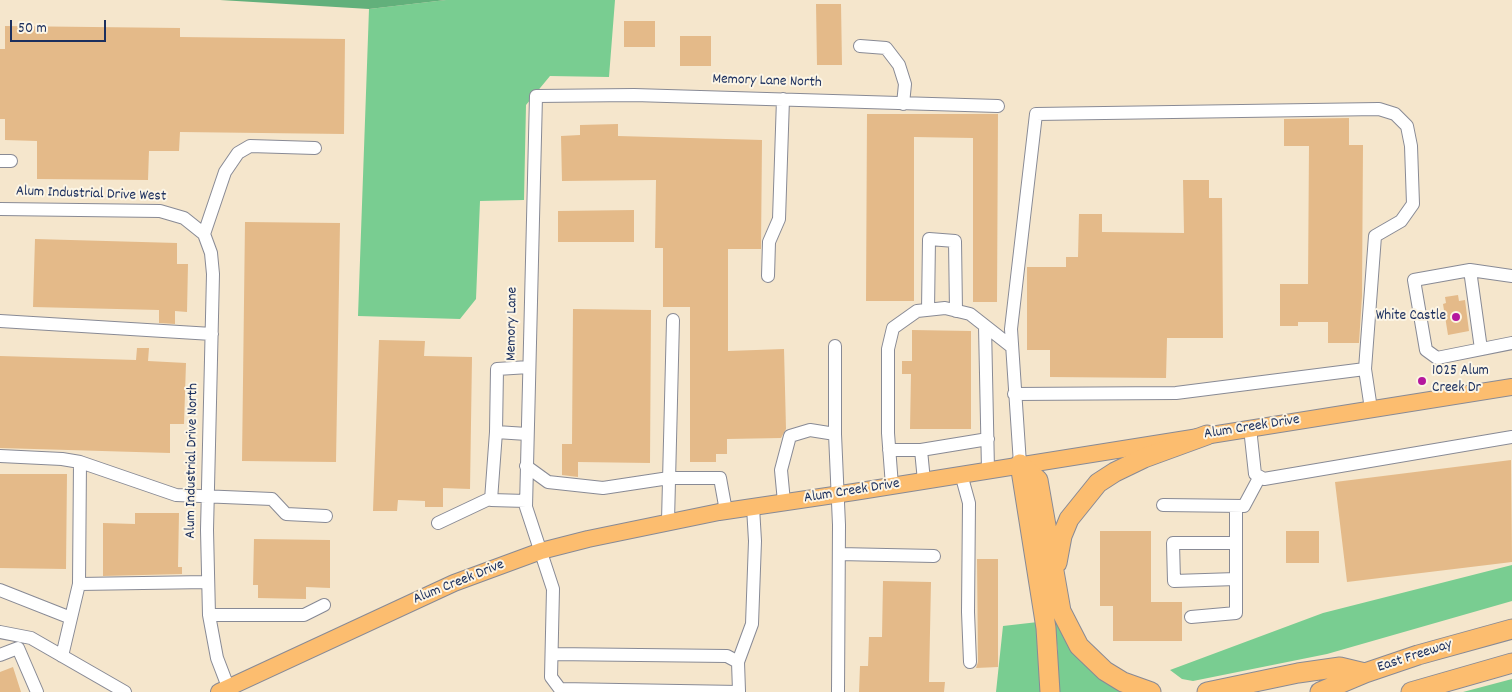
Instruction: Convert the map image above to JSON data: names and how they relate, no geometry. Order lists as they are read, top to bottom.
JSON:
{
  "streets": {
    "highway": ["East Freeway"],
    "main road": ["Alum Creek Drive"],
    "street": [
      "Memory Lane North",
      "Alum Industrial Drive West",
      "Memory Lane",
      "Alum Industrial Drive North"
    ]
  },
  "crossings": [
    ["Memory Lane North", "Memory Lane"],
    ["Alum Industrial Drive West", "Alum Industrial Drive North"],
    ["Memory Lane", "Alum Creek Drive"],
    ["Alum Creek Drive", "Alum Industrial Drive North"]
  ],
  "places": ["White Castle", "1025 Alum Creek Dr"],
  "scale_bar": "50 m"
}
